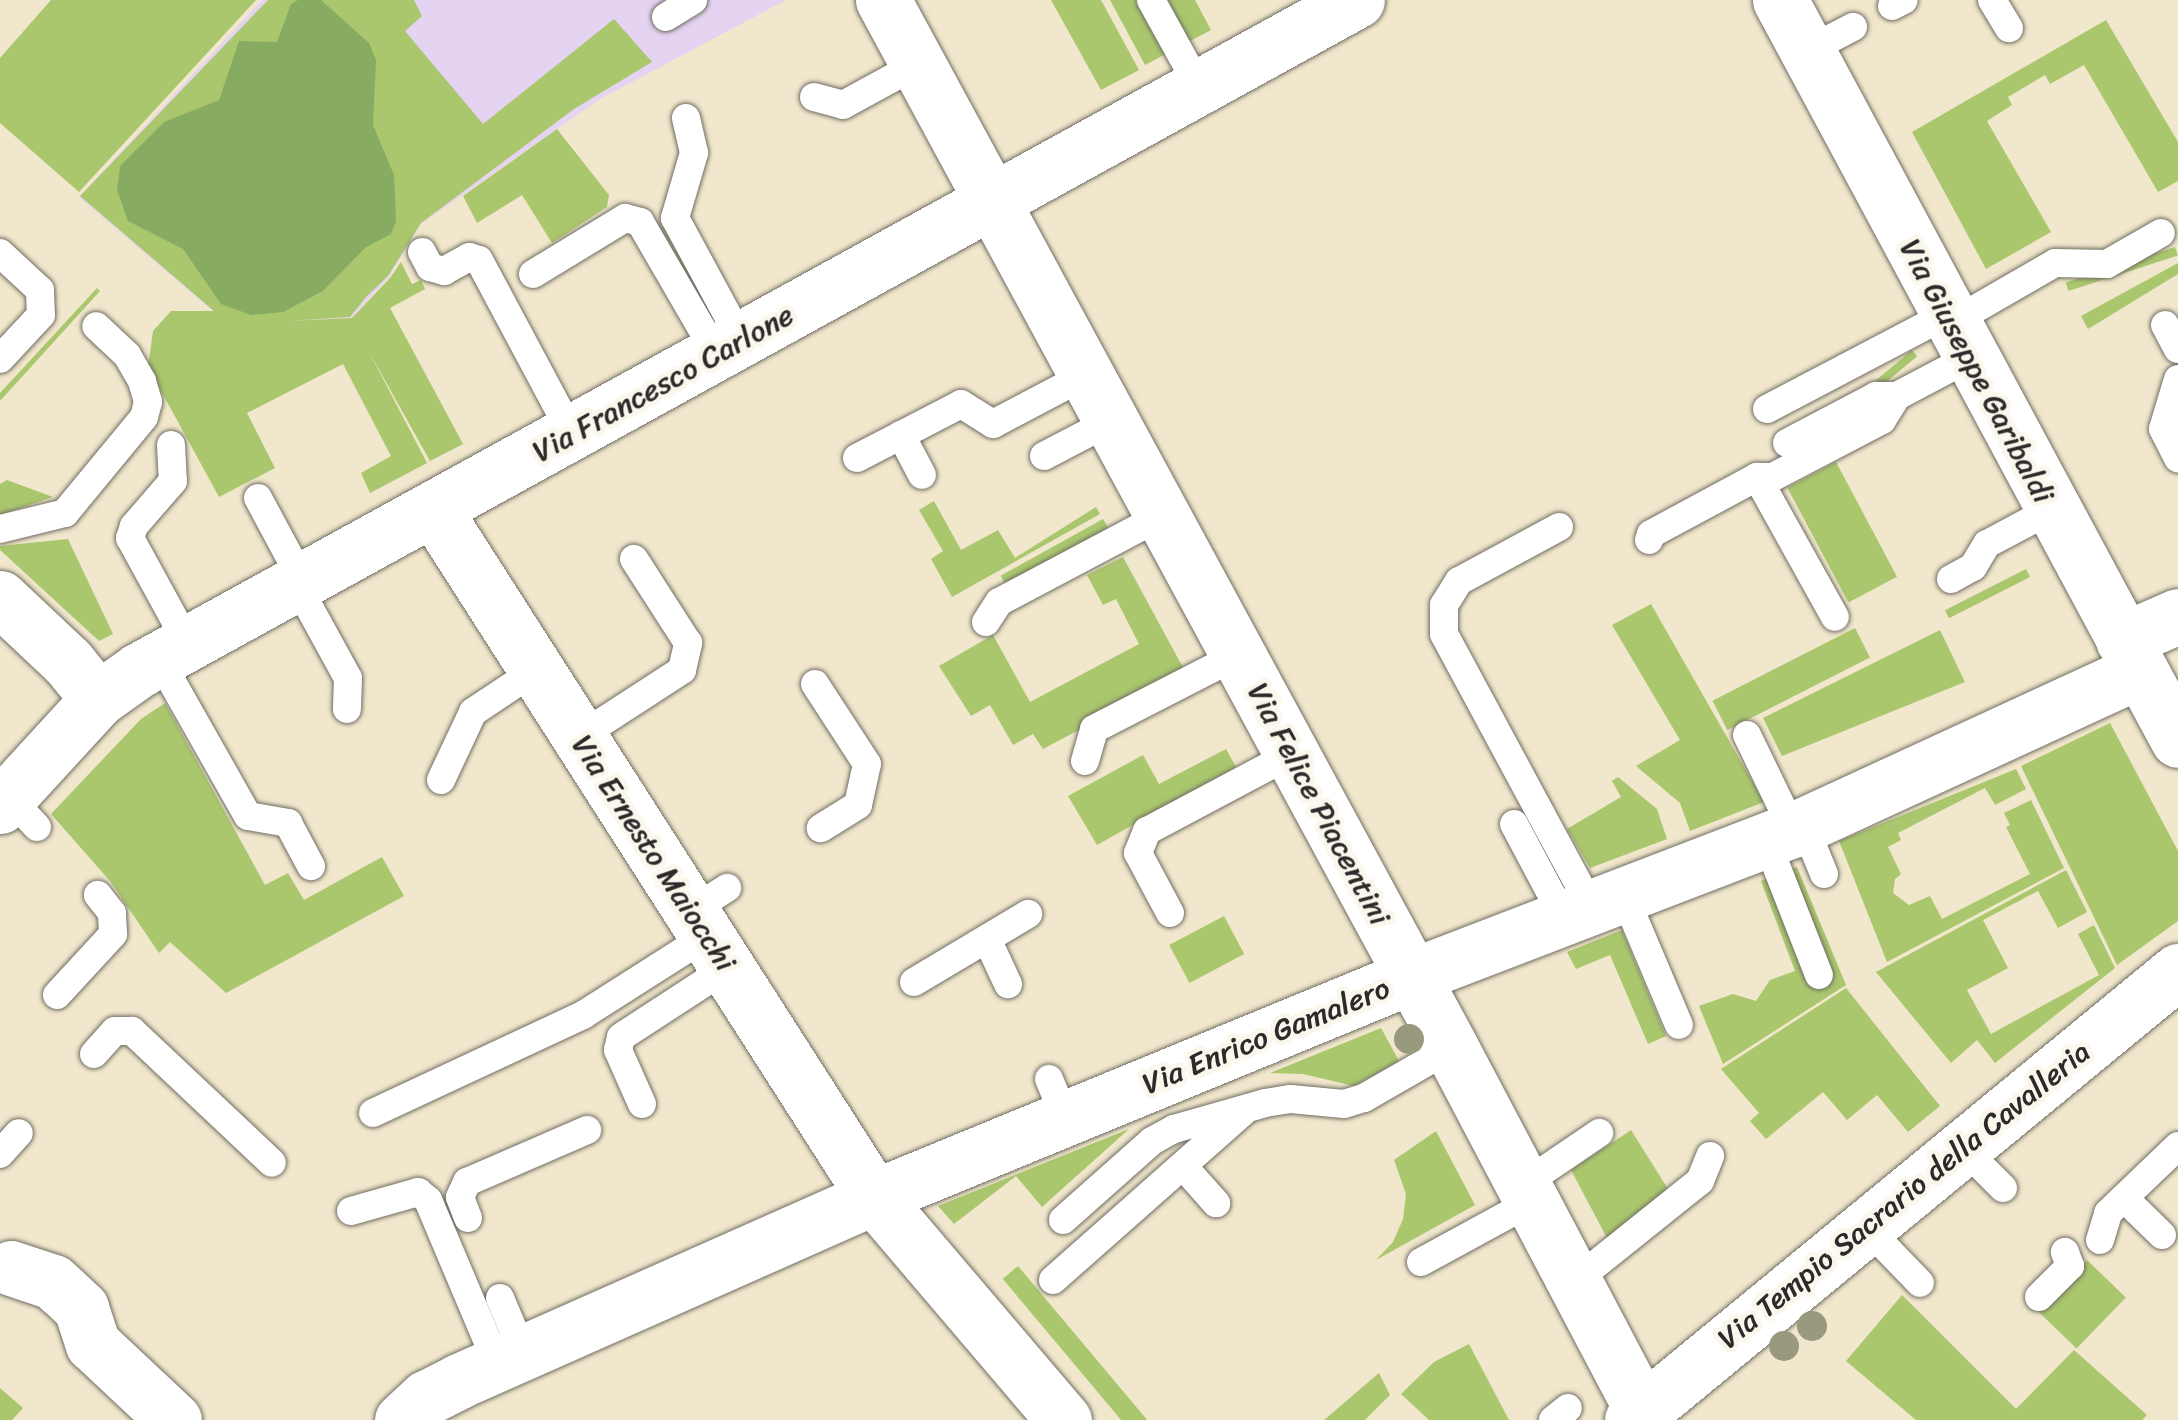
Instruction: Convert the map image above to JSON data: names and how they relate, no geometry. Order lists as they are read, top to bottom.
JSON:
{
  "streets": {
    "street": [
      "Via Giuseppe Garibaldi",
      "Via Francesco Carlone",
      "Via Felice Piacentini",
      "Via Ernesto Maiocchi",
      "Via Enrico Gamalero",
      "Via Tempio Sacrario della Cavalleria"
    ]
  },
  "crossings": [
    ["Via Giuseppe Garibaldi", "Via Enrico Gamalero"],
    ["Via Francesco Carlone", "Via Felice Piacentini"],
    ["Via Francesco Carlone", "Via Ernesto Maiocchi"],
    ["Via Felice Piacentini", "Via Enrico Gamalero"],
    ["Via Felice Piacentini", "Via Tempio Sacrario della Cavalleria"],
    ["Via Ernesto Maiocchi", "Via Enrico Gamalero"]
  ]
}
